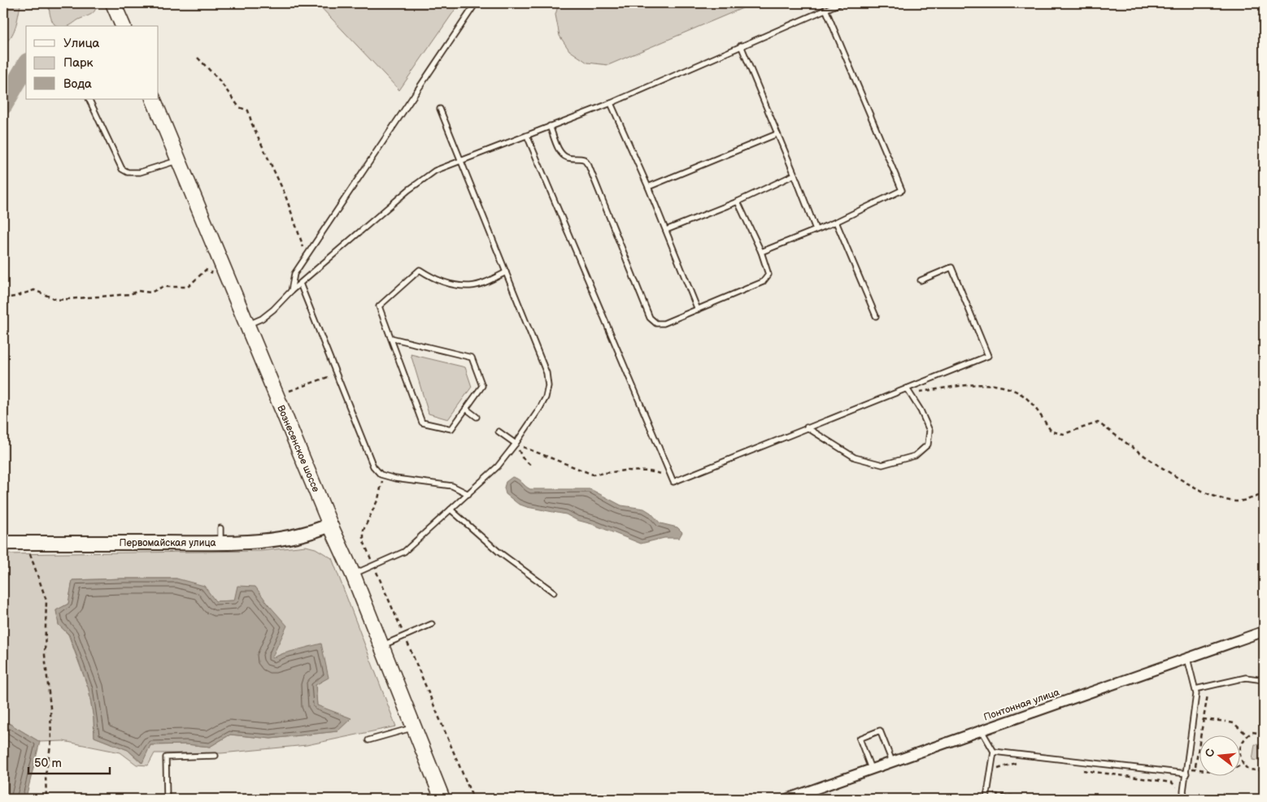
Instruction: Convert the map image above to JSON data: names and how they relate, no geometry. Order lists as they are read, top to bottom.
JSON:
{
  "streets": {
    "main road": ["Вознесенское шоссе"],
    "street": ["Первомайская улица", "Понтонная улица"]
  },
  "crossings": [
    ["Вознесенское шоссе", "Первомайская улица"]
  ],
  "legend": ["Улица", "Парк", "Вода"],
  "scale_bar": "50 m",
  "north": "left"
}
